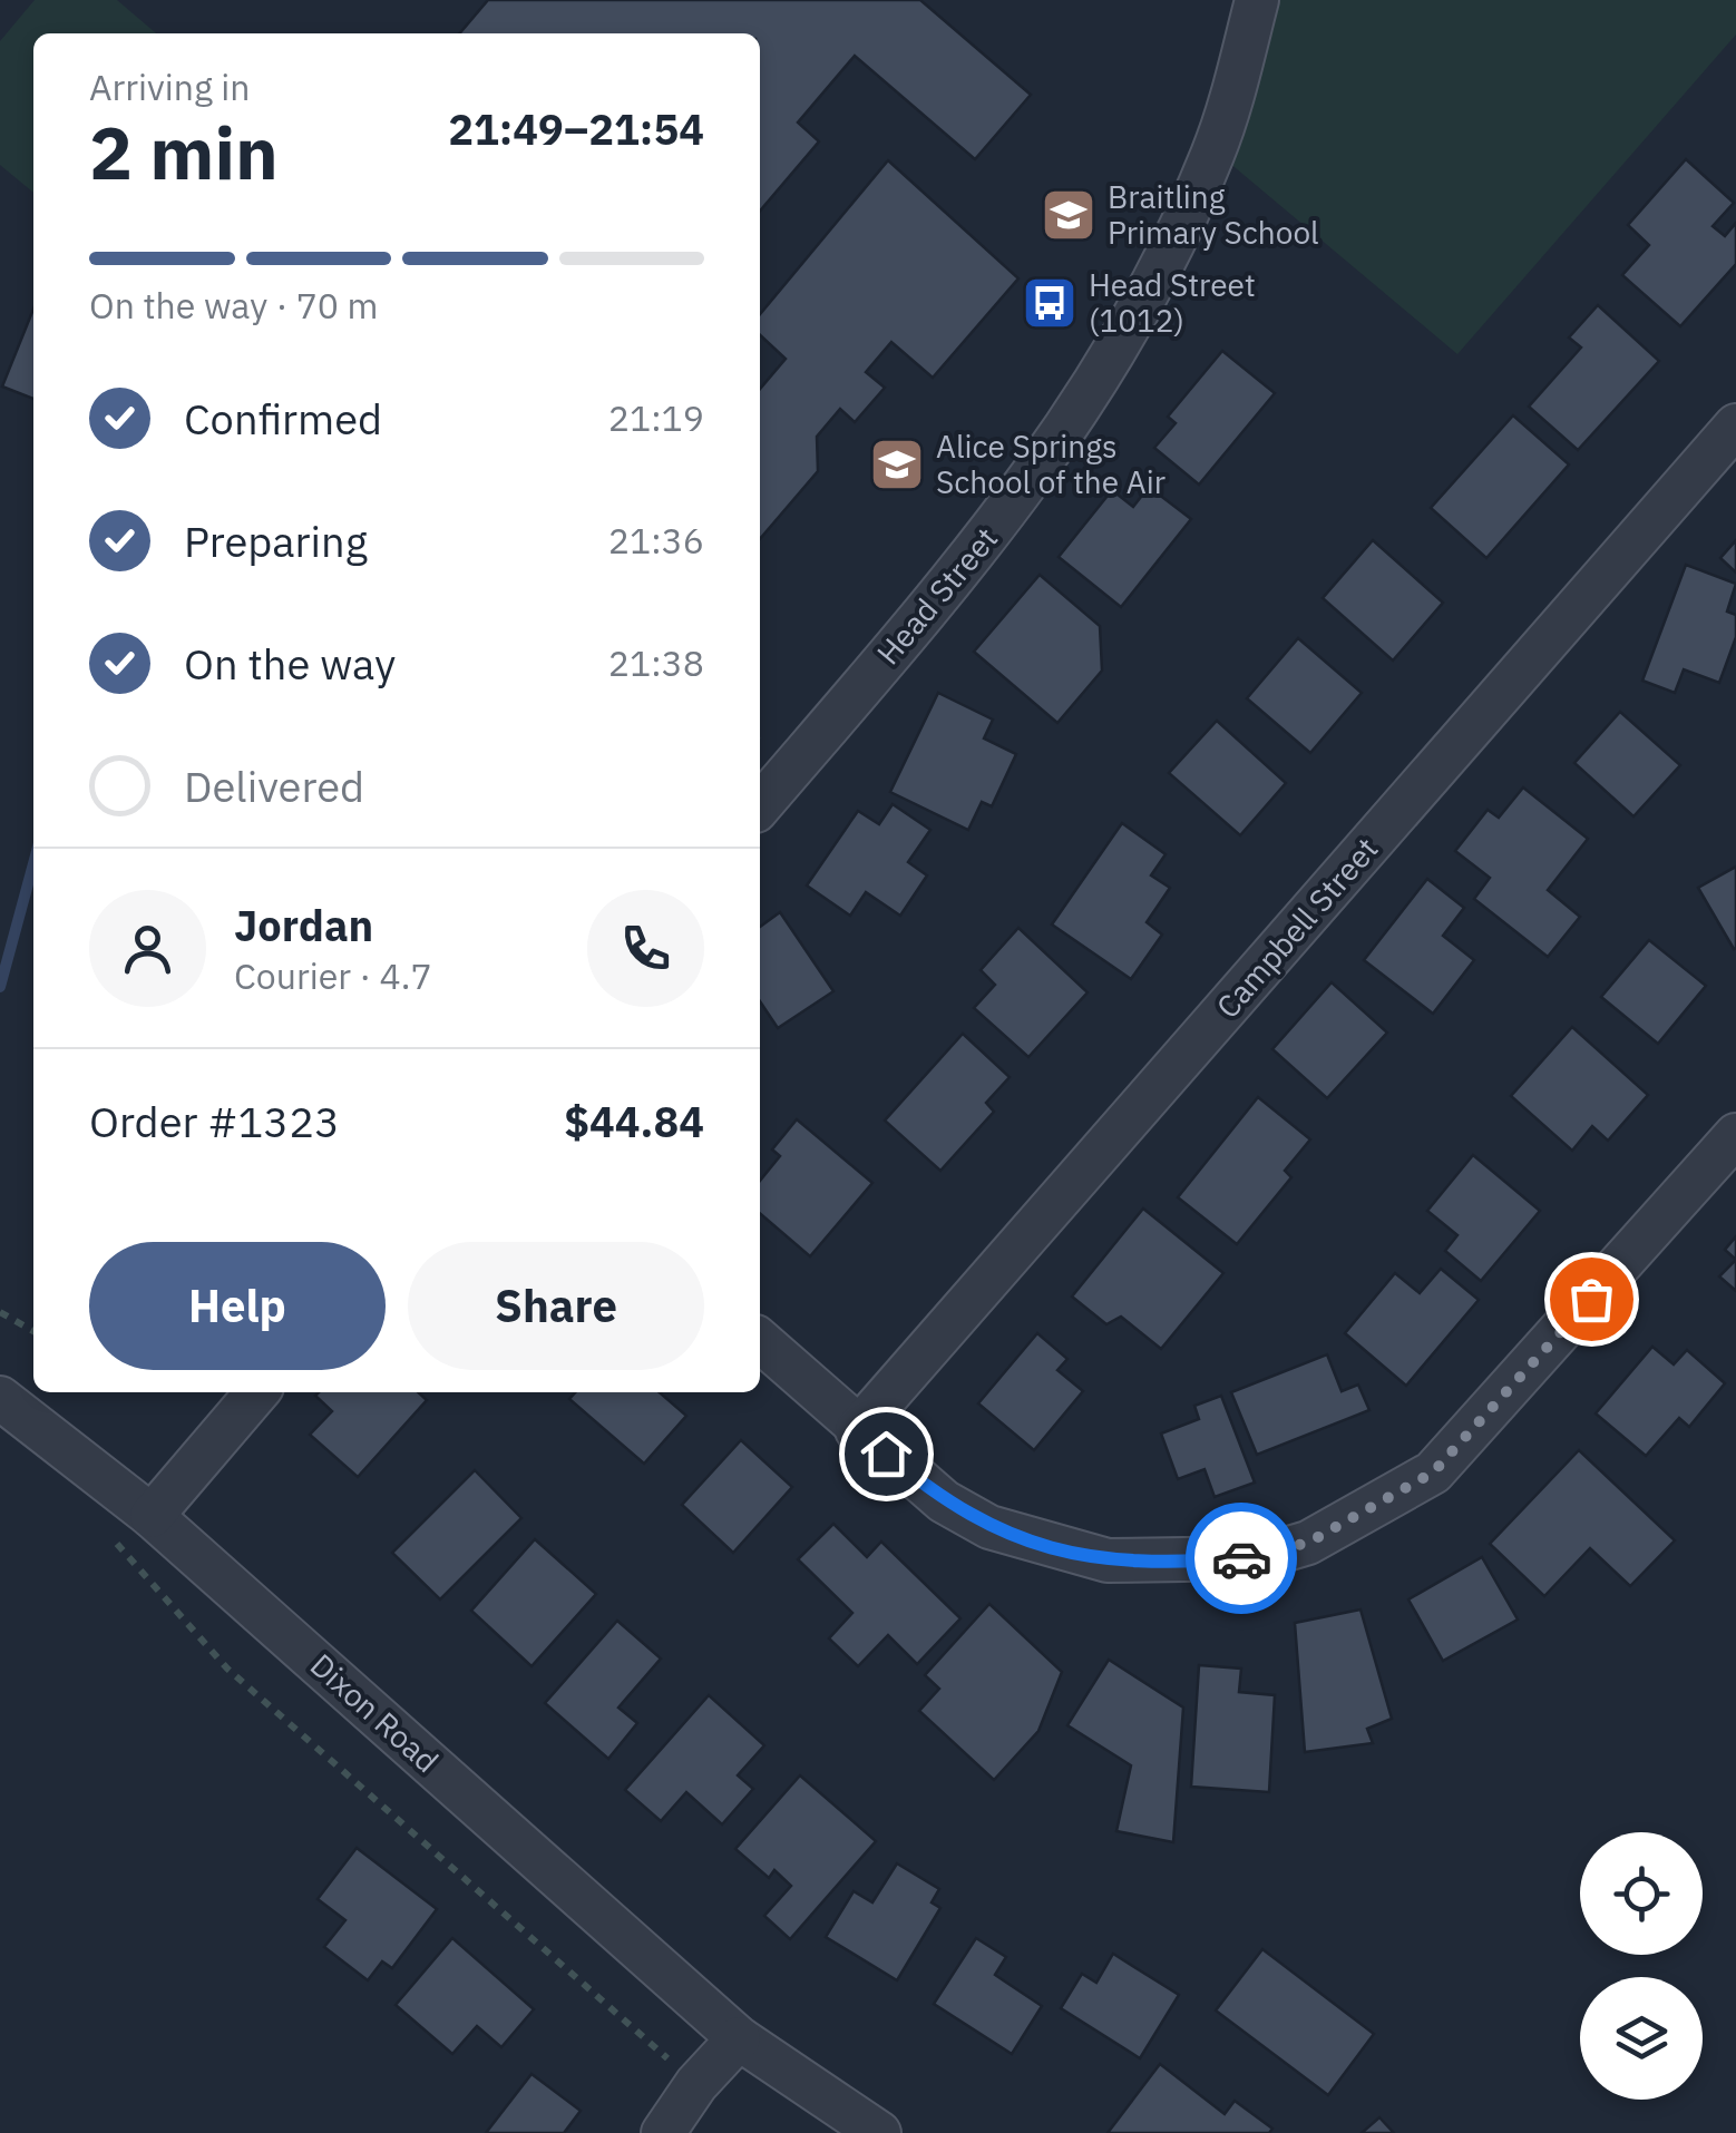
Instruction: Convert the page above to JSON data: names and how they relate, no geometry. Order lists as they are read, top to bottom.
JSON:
{
  "streets": {
    "street": ["Head Street", "Campbell Street", "Dixon Road"]
  },
  "places": {
    "school or university": ["Braitling Primary School", "Alice Springs School of the Air"],
    "bus stop": ["Head Street (1012)"]
  },
  "page": {
    "heading": ["2 min", "Arriving in", "21:49–21:54"],
    "panel": [
      "Jordan",
      "Courier · 4.7",
      "Order #1323",
      "$44.84"
    ],
    "bar": "On the way · 70 m",
    "list": [
      ["Confirmed", "21:19"],
      ["Preparing", "21:36"],
      ["On the way", "21:38"],
      "Delivered"
    ],
    "buttons": ["Help", "Share"]
  }
}
